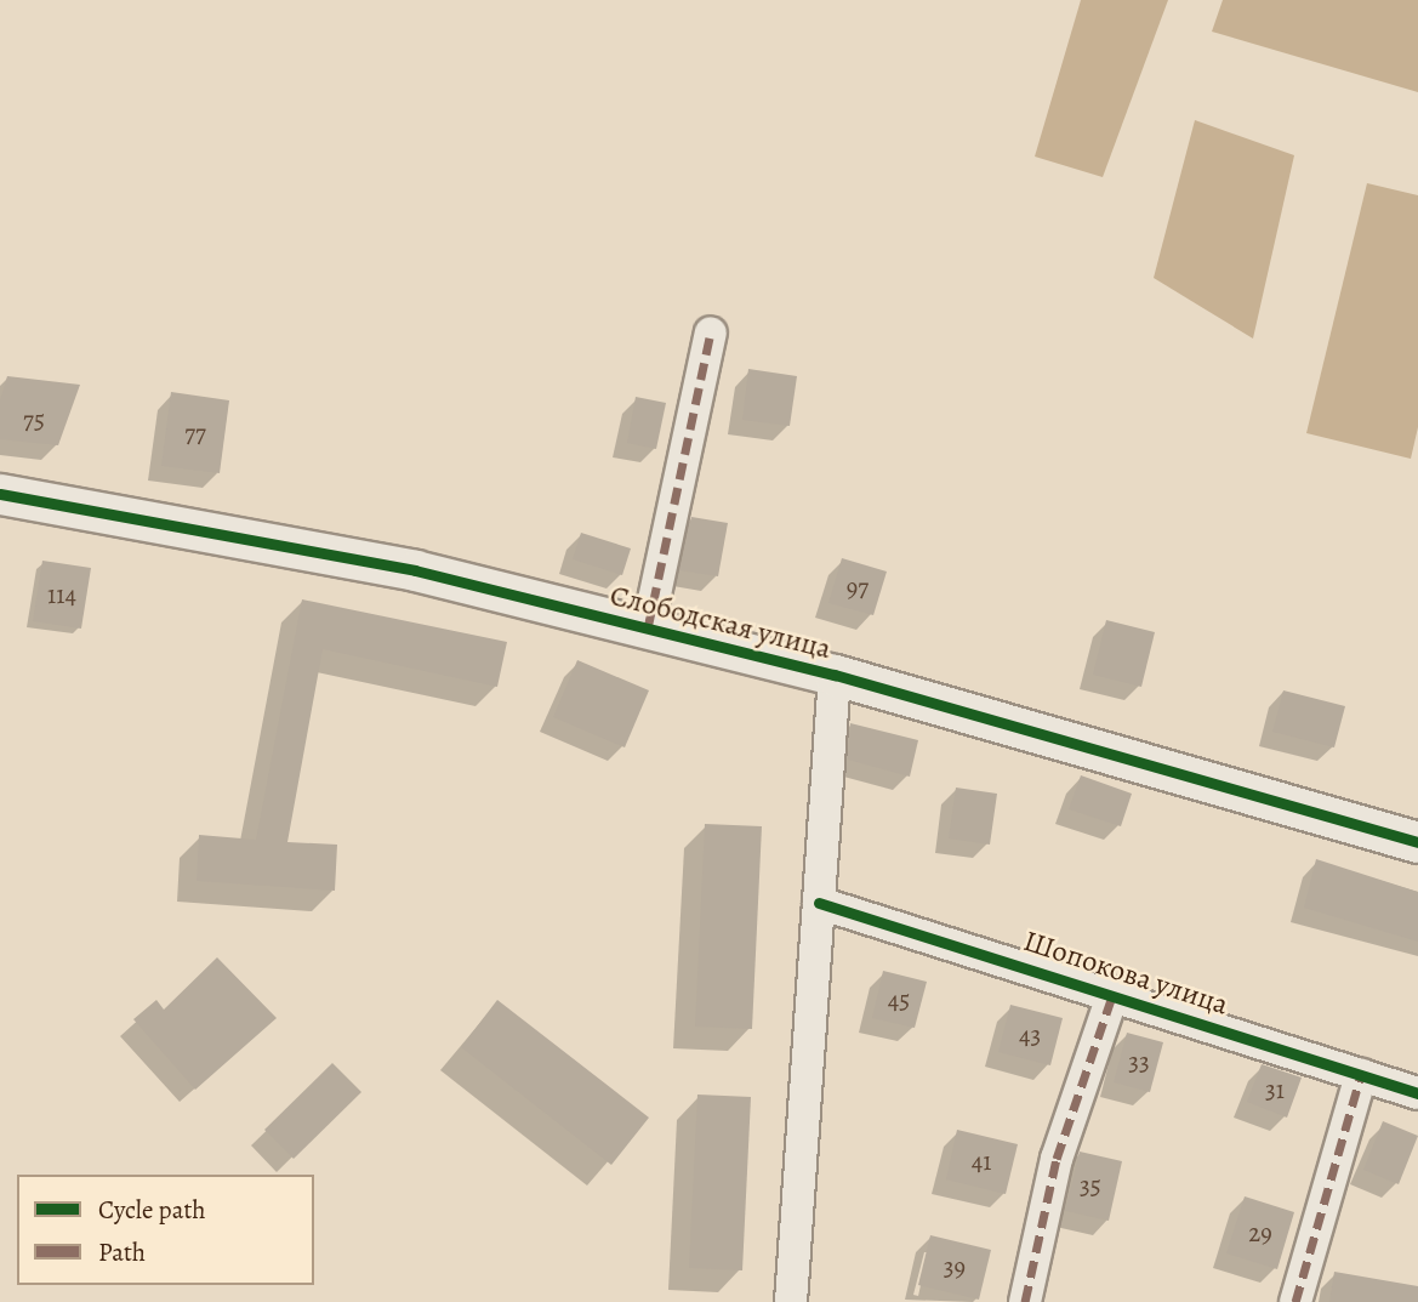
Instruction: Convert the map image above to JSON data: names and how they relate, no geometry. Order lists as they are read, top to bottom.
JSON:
{
  "streets": {
    "street": ["Слободская улица", "Шопокова улица"]
  },
  "house_numbers": [
    "75",
    "77",
    "97",
    "114",
    "45",
    "43",
    "33",
    "31",
    "41",
    "35",
    "29",
    "39"
  ],
  "legend": ["Cycle path", "Path"]
}
